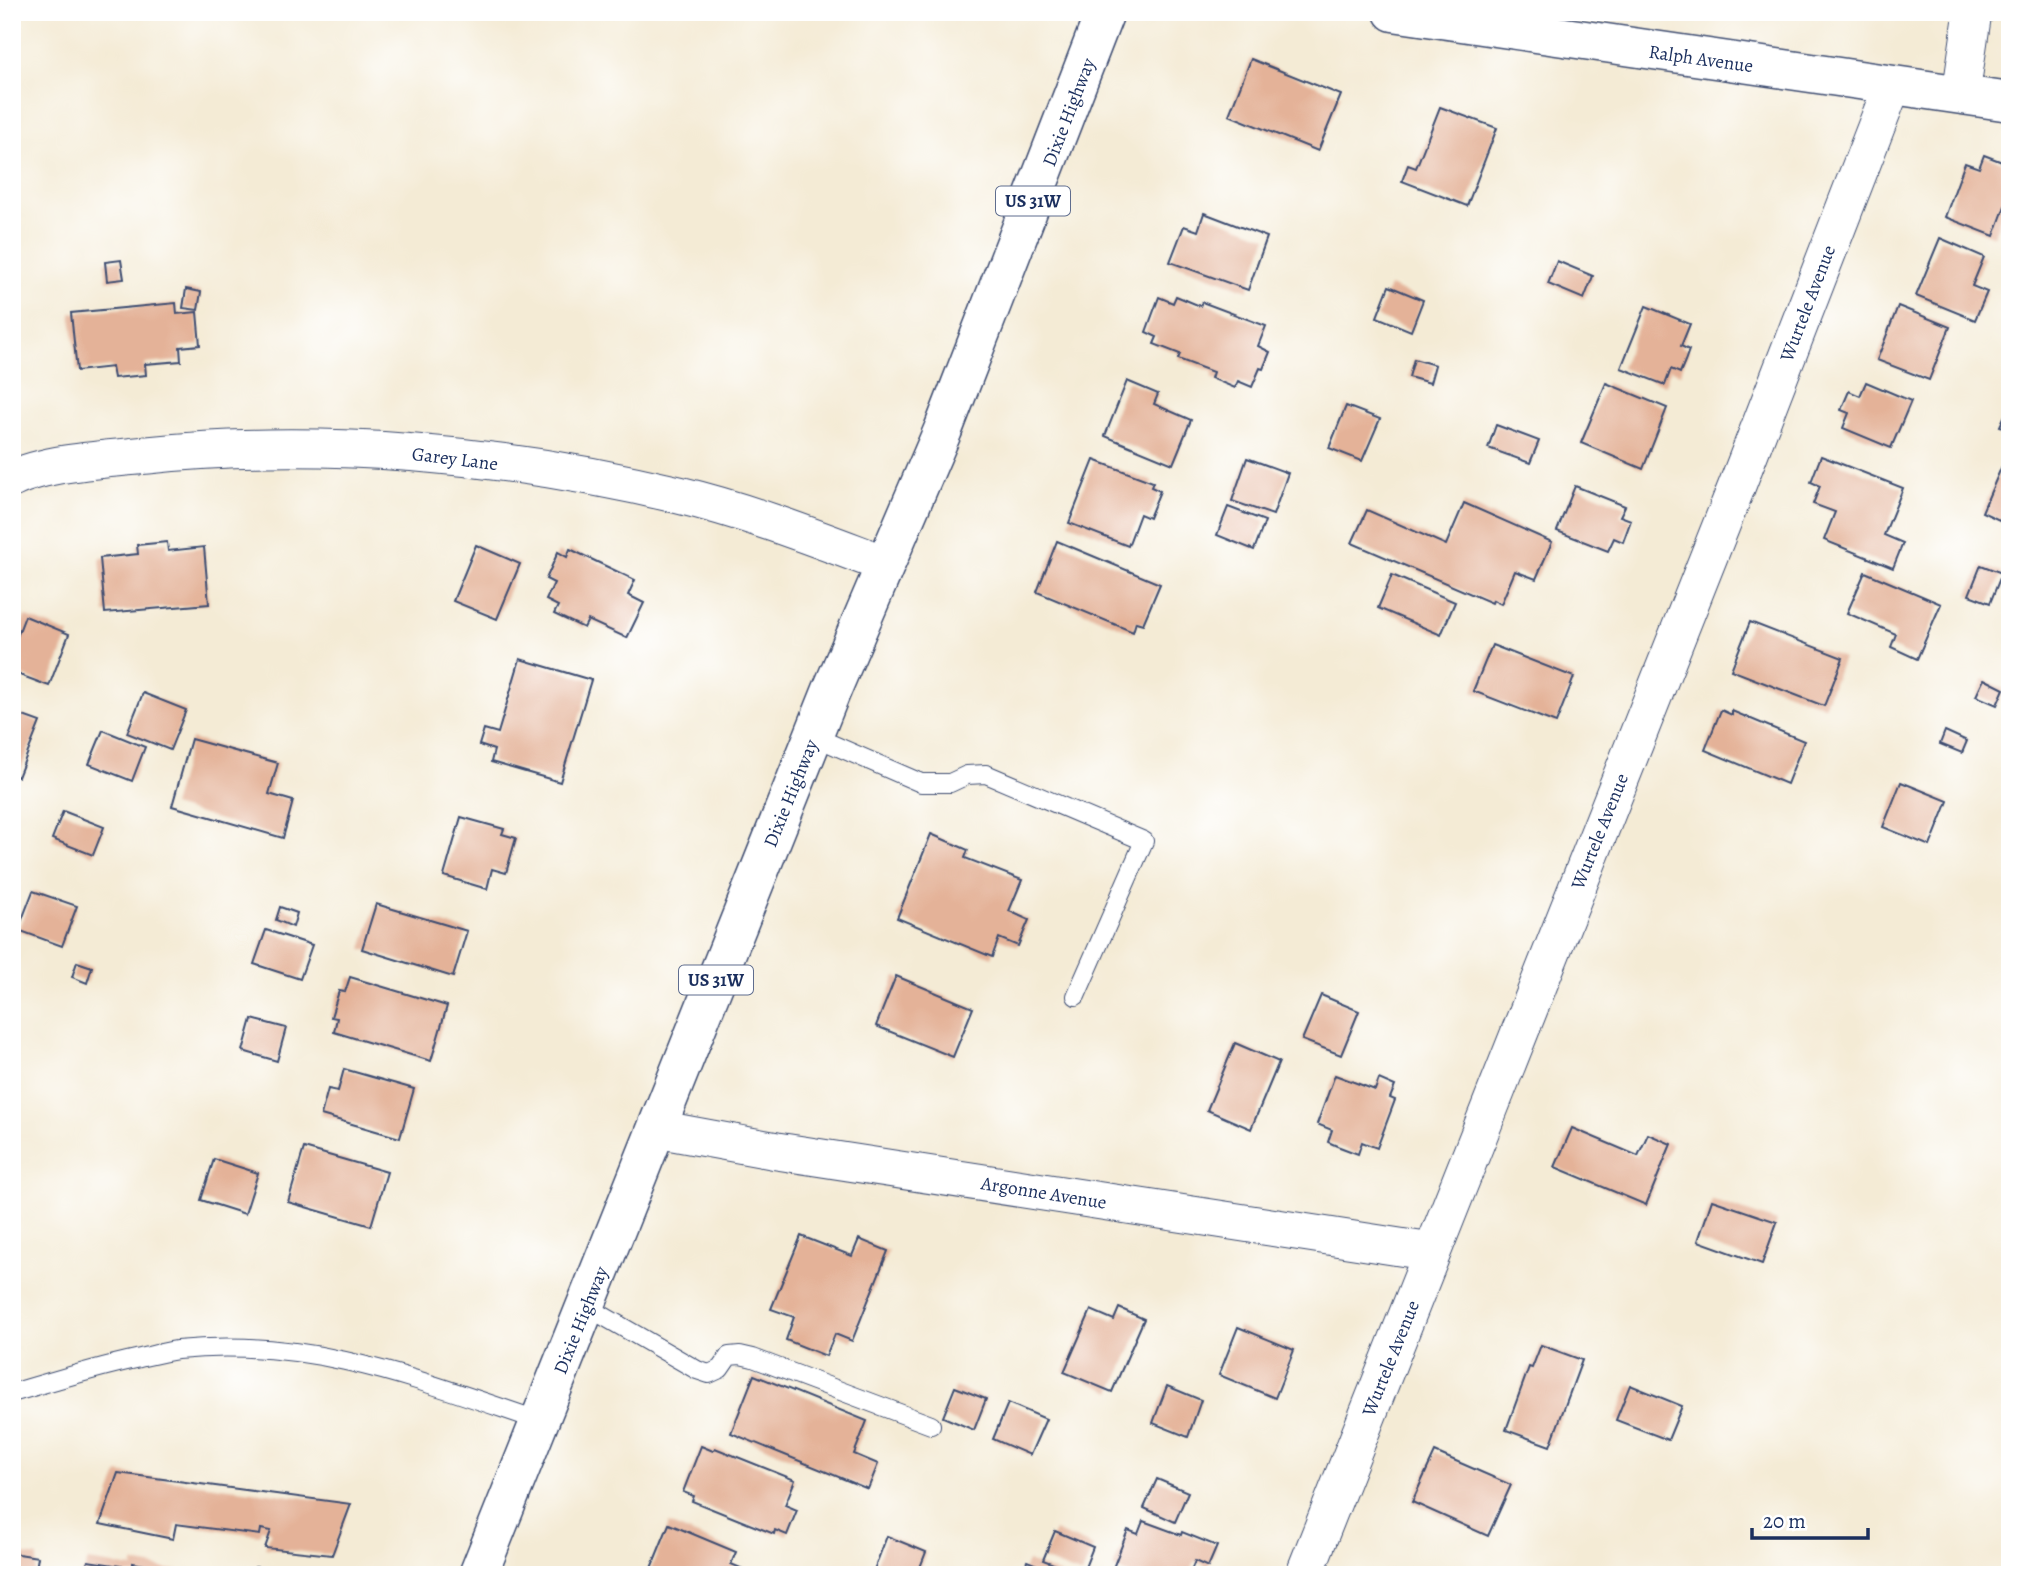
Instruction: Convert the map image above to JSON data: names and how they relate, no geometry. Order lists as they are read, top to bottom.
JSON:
{
  "streets": {
    "main road": ["Ralph Avenue", "Dixie Highway", "US 31W"],
    "street": ["Wurtele Avenue", "Garey Lane", "Argonne Avenue"]
  },
  "crossings": [
    ["Ralph Avenue", "Wurtele Avenue"],
    ["Dixie Highway", "Garey Lane"],
    ["Dixie Highway", "Argonne Avenue"],
    ["Wurtele Avenue", "Argonne Avenue"]
  ],
  "scale_bar": "20 m"
}
